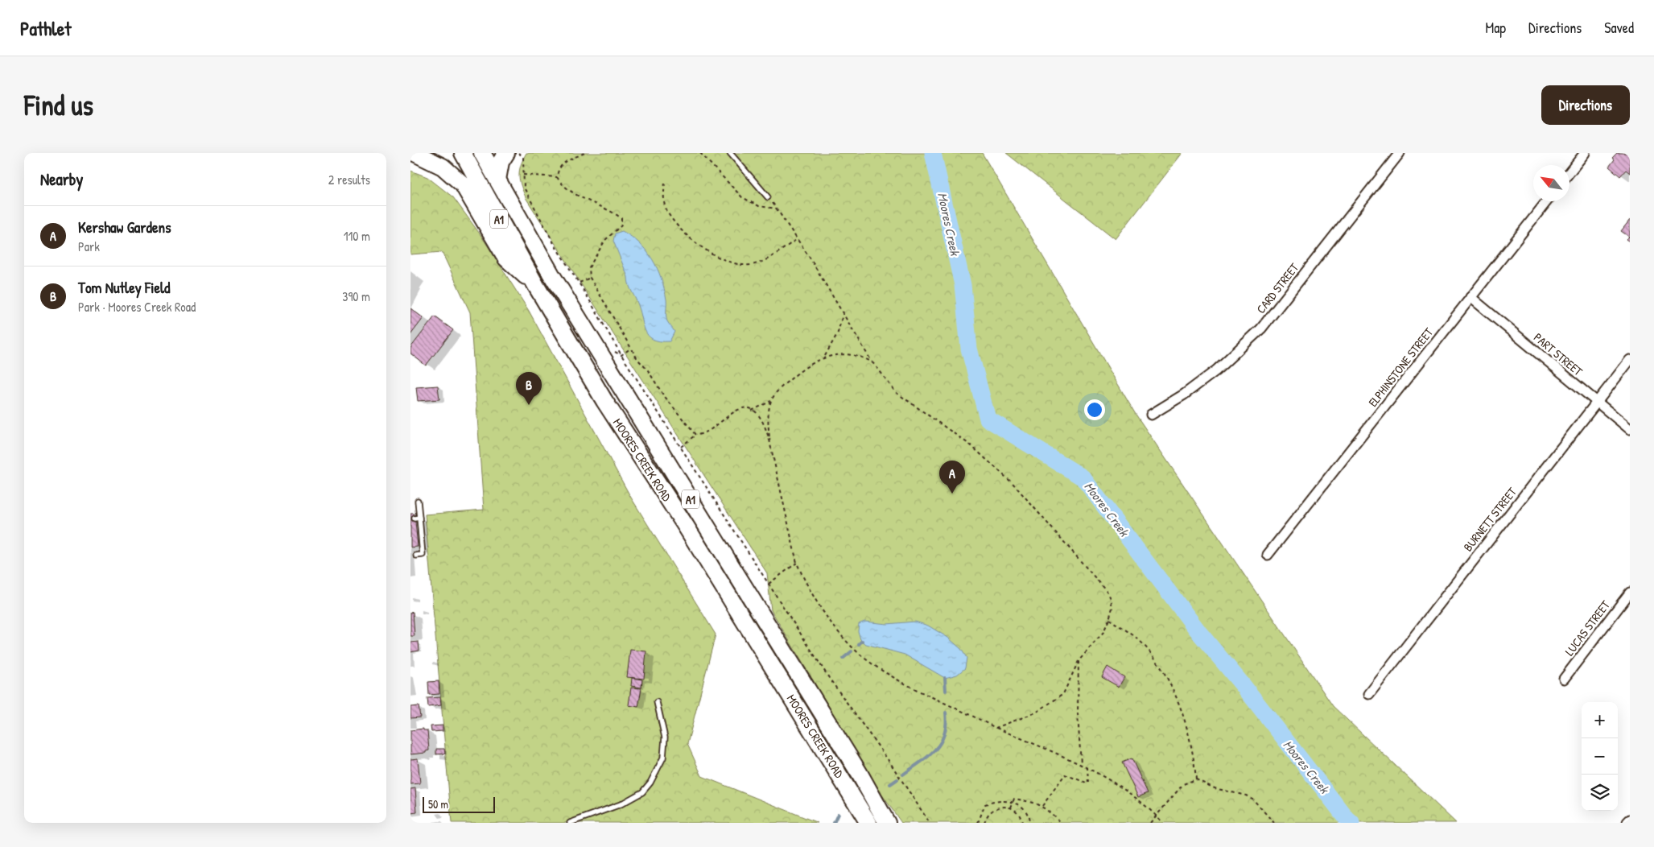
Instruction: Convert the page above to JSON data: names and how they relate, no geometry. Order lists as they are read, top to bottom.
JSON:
{
  "streets": {
    "highway": ["A1", "MOORES CREEK ROAD"],
    "street": [
      "CARD STREET",
      "PART STREET",
      "ELPHINSTONE STREET",
      "BURNETT STREET",
      "LUCAS STREET"
    ]
  },
  "crossings": [
    ["PART STREET", "ELPHINSTONE STREET"],
    ["PART STREET", "BURNETT STREET"]
  ],
  "water": ["Moores Creek"],
  "scale_bar": "50 m",
  "north": "top left",
  "page": {
    "header": "Pathlet",
    "nav": ["Map", "Directions", "Saved"],
    "buttons": "Directions",
    "title": "Find us",
    "heading": ["Nearby", "2 results"],
    "list": [
      {
        "mark": "A",
        "name": "Kershaw Gardens",
        "note": "Park",
        "value": "110 m"
      },
      {
        "mark": "B",
        "name": "Tom Nutley Field",
        "note": "Park · Moores Creek Road",
        "value": "390 m"
      }
    ],
    "pins": ["B", "A"],
    "map_buttons": ["+", "−"],
    "scale": "50 m"
  }
}
